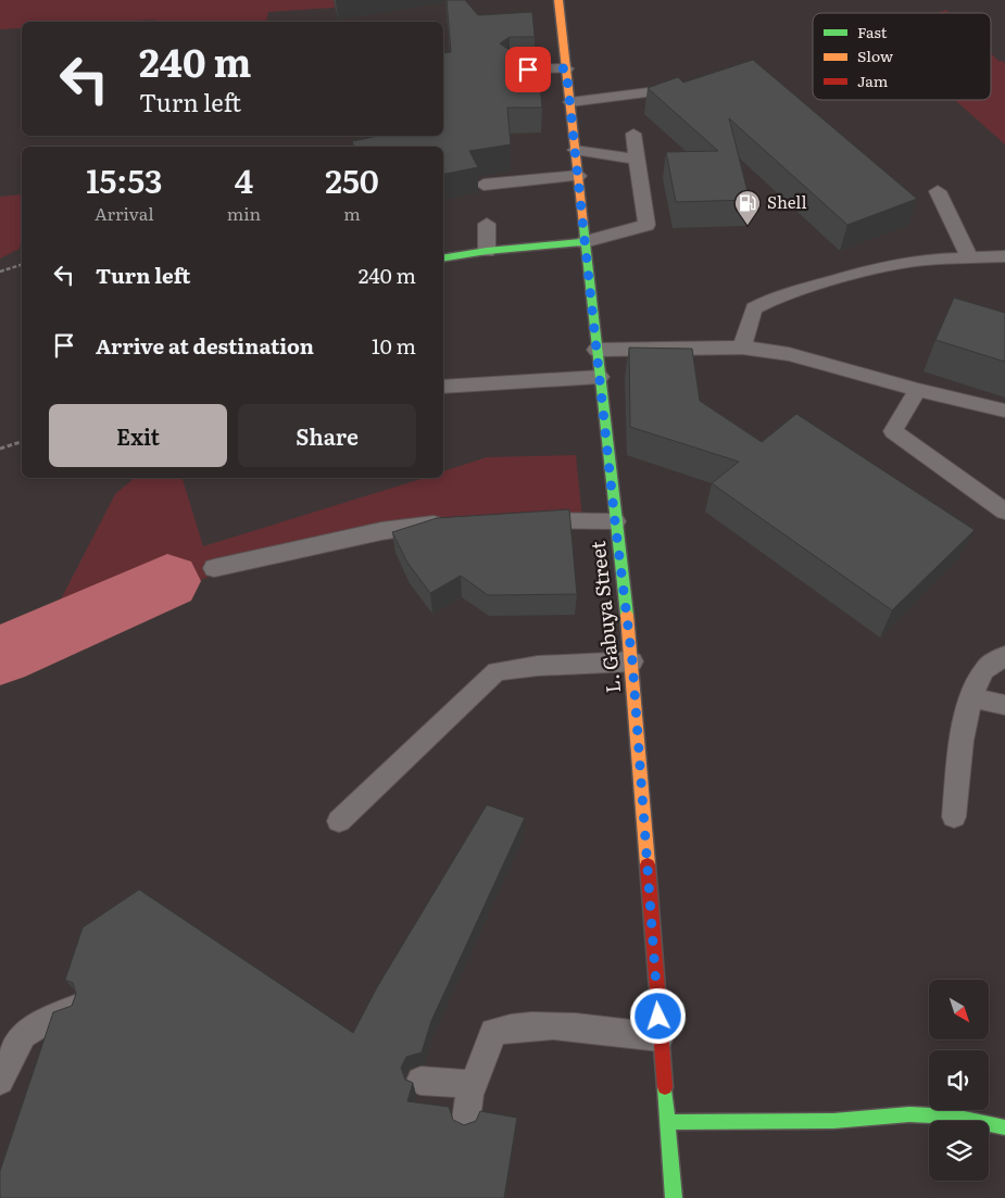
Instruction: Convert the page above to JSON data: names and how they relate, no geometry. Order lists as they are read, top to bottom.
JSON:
{
  "streets": {
    "street": ["L. Gabuya Street"]
  },
  "places": {
    "fuel station": ["Shell"]
  },
  "legend": ["Fast", "Slow", "Jam"],
  "north": "bottom right",
  "page": {
    "turn": ["240 m", "Turn left"],
    "eta": [
      "15:53",
      "Arrival",
      "4",
      "min",
      "250",
      "m"
    ],
    "list": [
      {
        "name": "Turn left",
        "value": "240 m"
      },
      {
        "name": "Arrive at destination",
        "value": "10 m"
      }
    ],
    "buttons": ["Exit", "Share"]
  }
}
